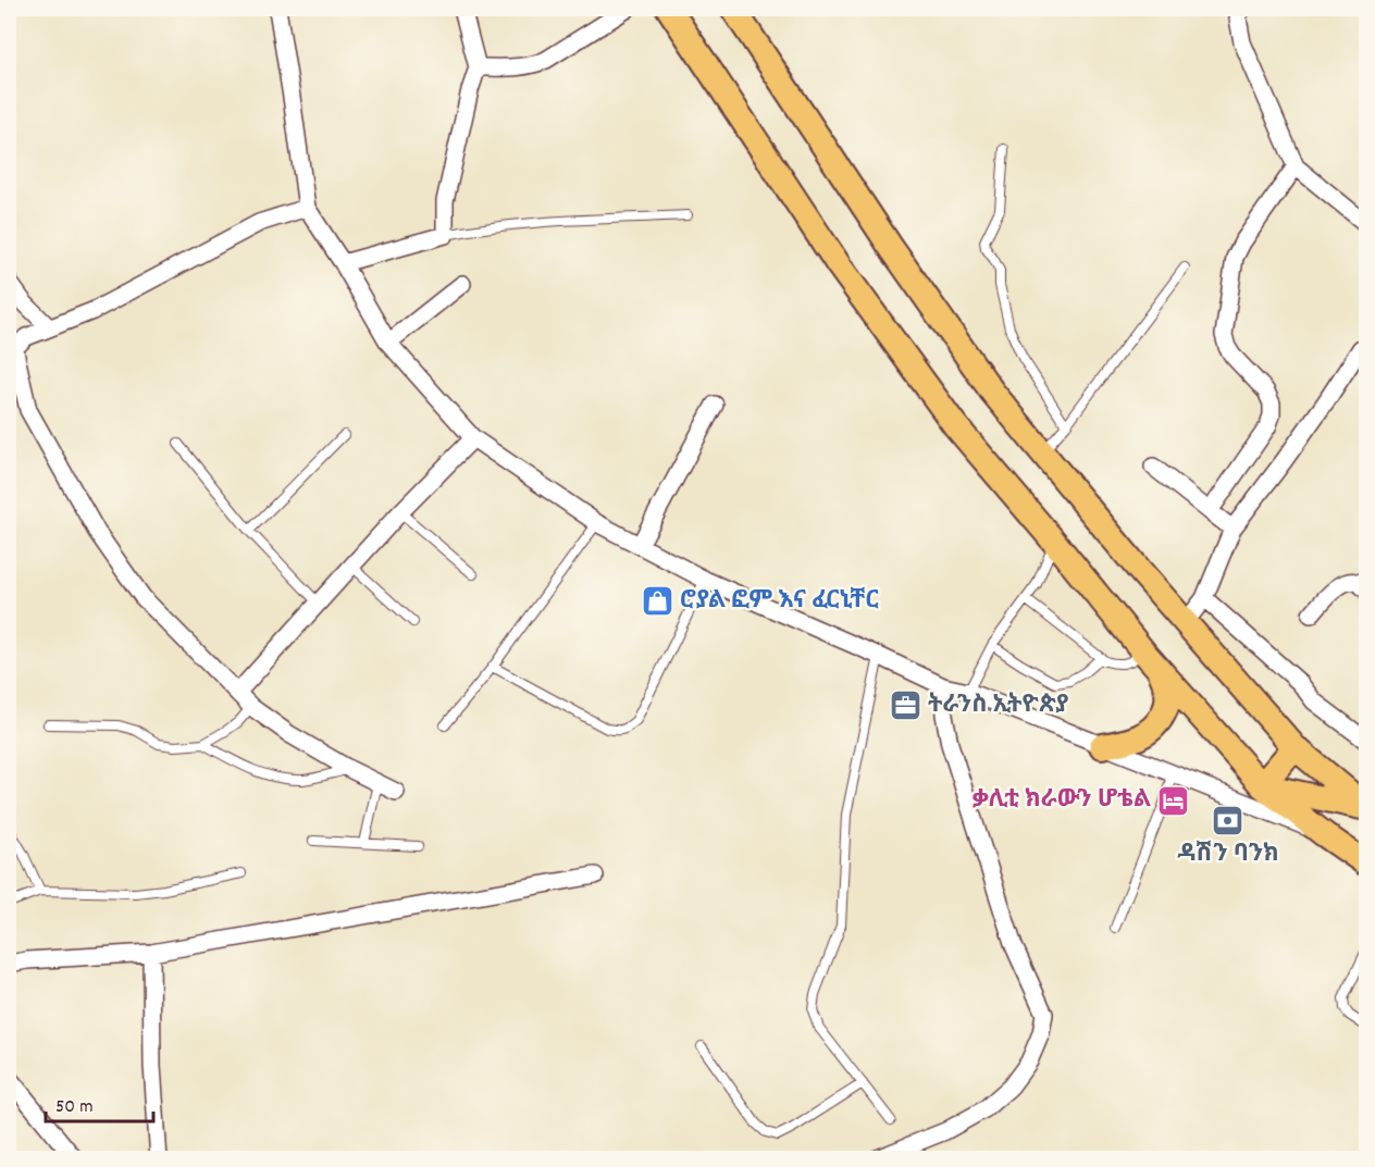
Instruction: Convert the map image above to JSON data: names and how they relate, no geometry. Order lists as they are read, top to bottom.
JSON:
{
  "places": {
    "shop": ["ሮያል ፎም እና ፈርኒቸር"],
    "office": ["ትራንስ ኢትዮጵያ"],
    "hotel": ["ቃሊቲ ክራውን ሆቴል"],
    "bank": ["ዳሽን ባንክ"]
  },
  "scale_bar": "50 m"
}
